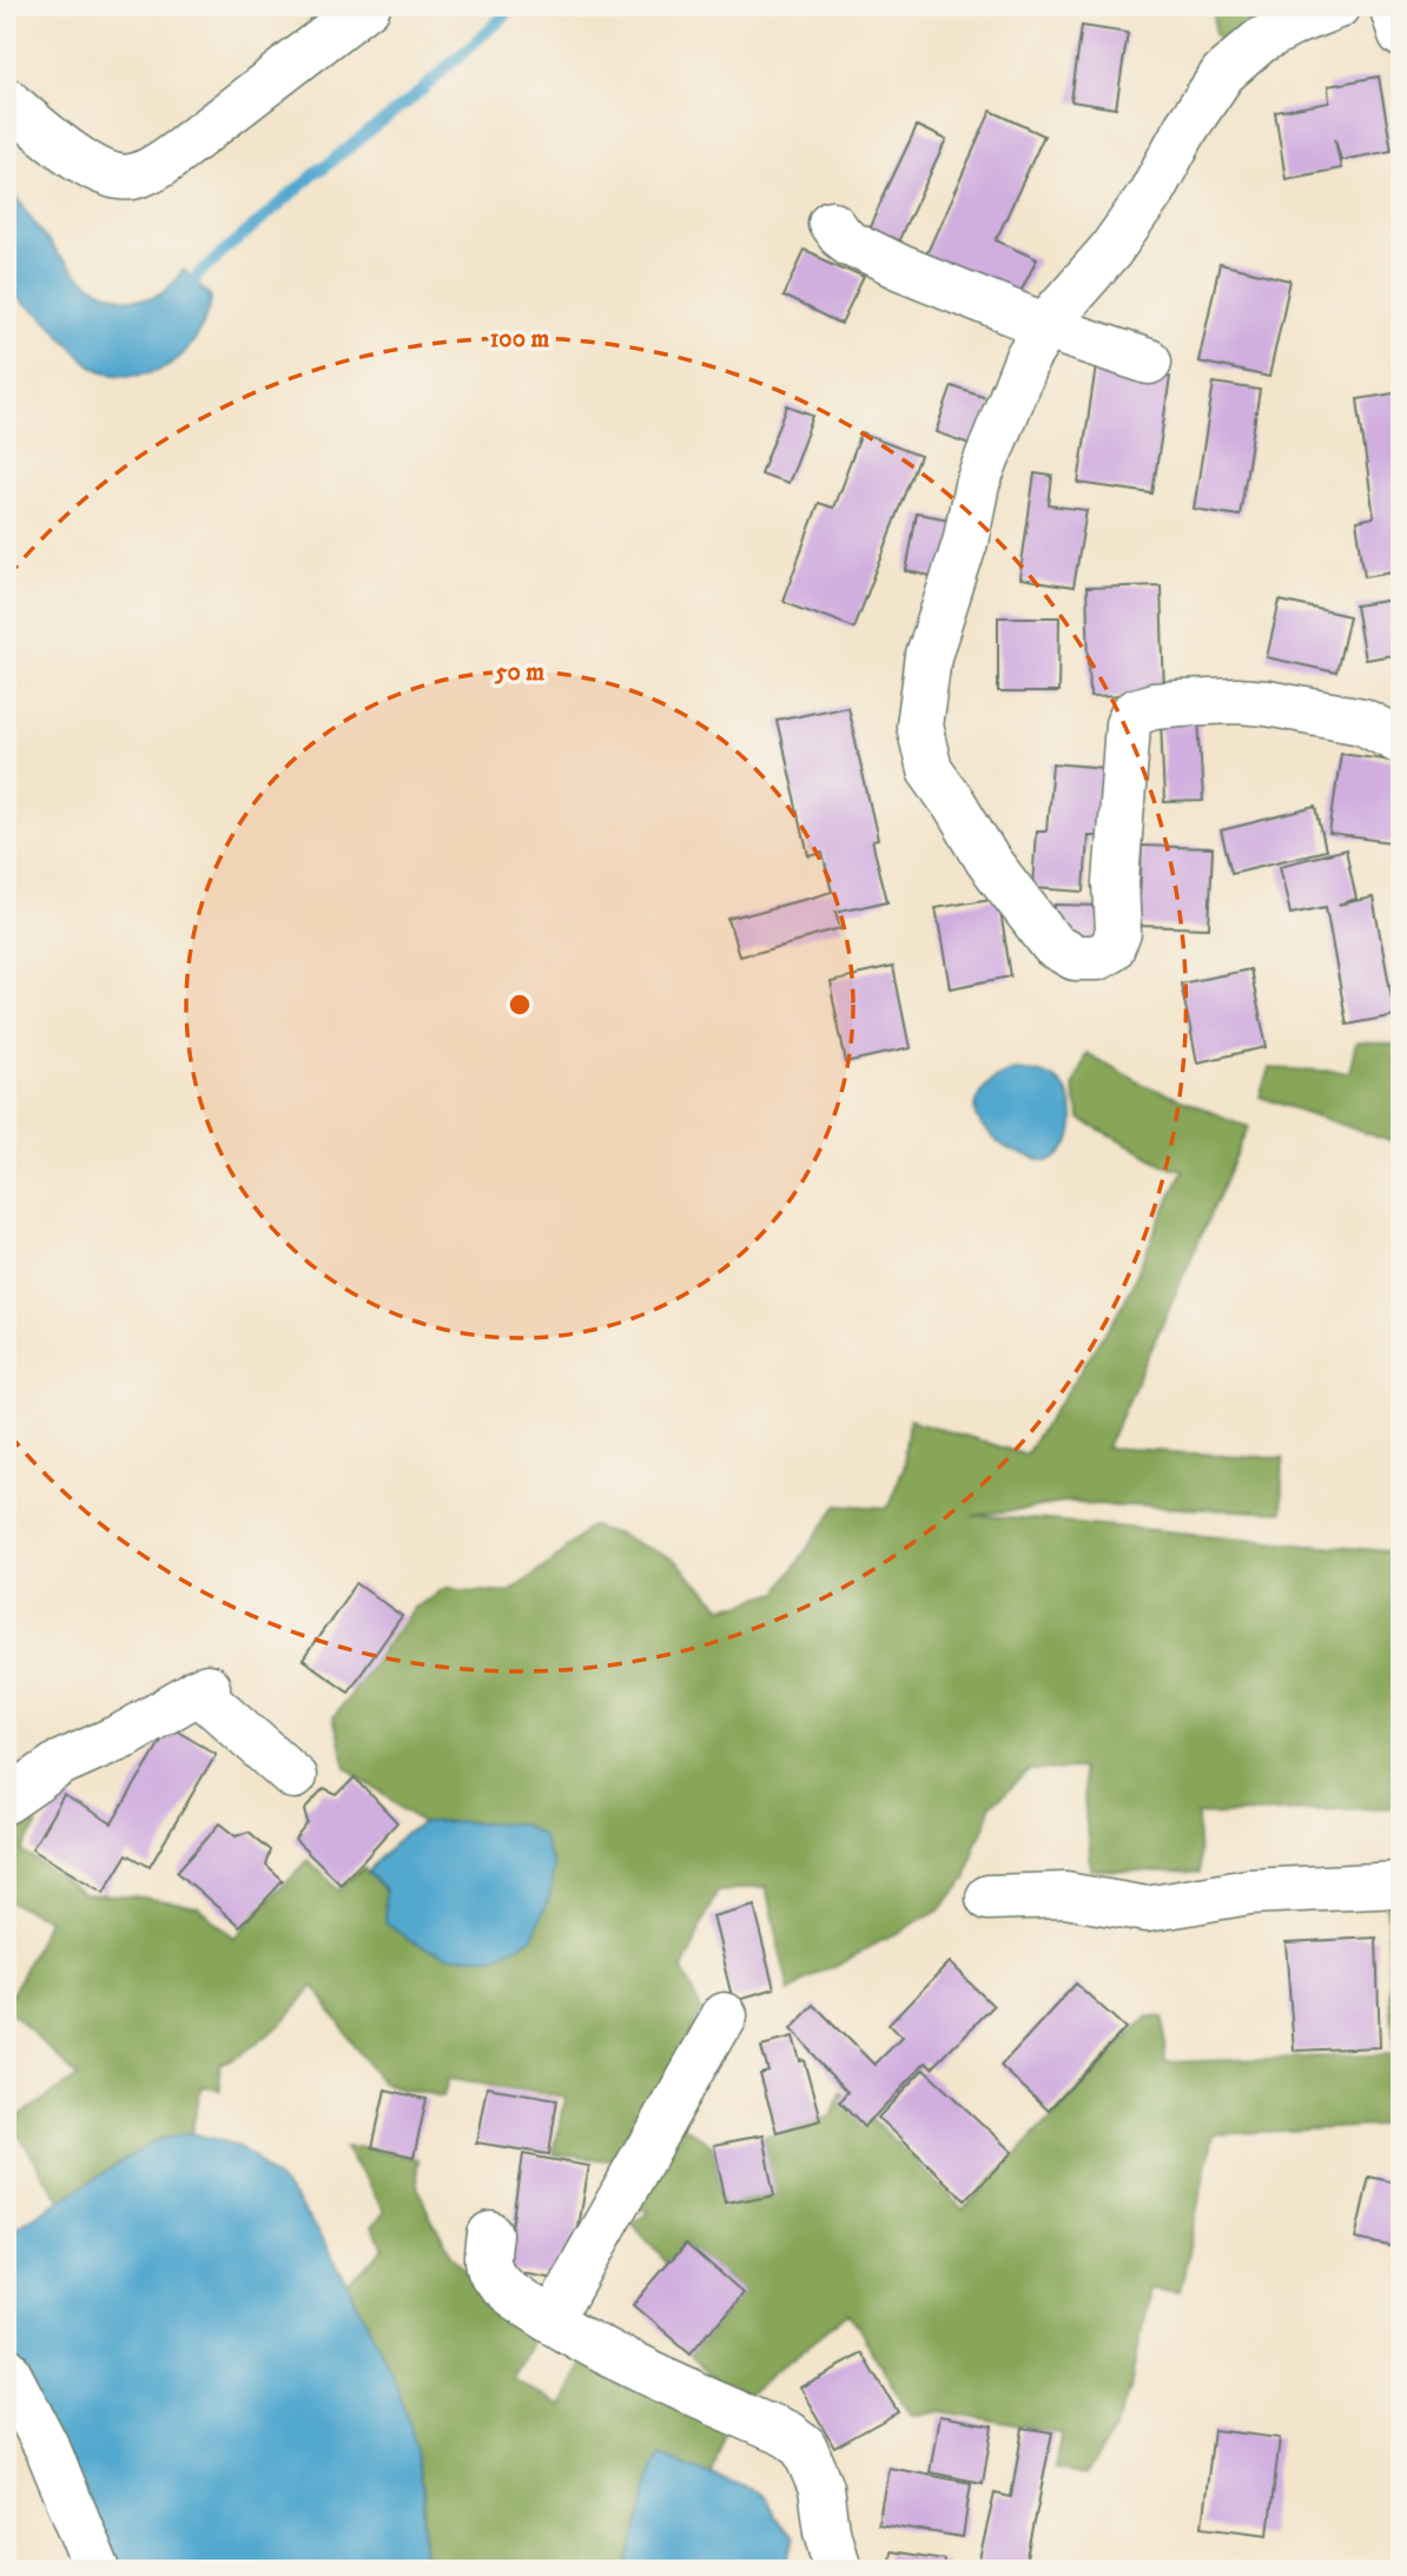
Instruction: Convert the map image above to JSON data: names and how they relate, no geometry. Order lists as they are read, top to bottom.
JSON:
{
  "rings": ["100 m", "50 m"]
}
